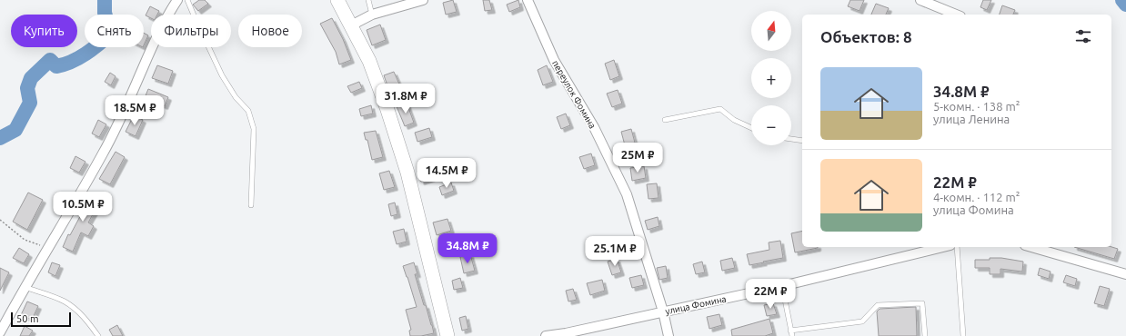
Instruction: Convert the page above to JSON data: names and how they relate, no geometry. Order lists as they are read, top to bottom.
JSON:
{
  "streets": {
    "street": ["переулок Фомина", "улица Фомина"]
  },
  "crossings": [
    ["переулок Фомина", "улица Фомина"]
  ],
  "scale_bar": "50 m",
  "north": "top",
  "page": {
    "map_buttons": ["+", "−"],
    "chip": [
      "Купить",
      "Снять",
      "Фильтры",
      "Новое"
    ],
    "heading": "Объектов: 8",
    "list": [
      {
        "name": "34.8M ₽",
        "note": "5-комн. · 138 m² · улица Ленина"
      },
      {
        "name": "22M ₽",
        "note": "4-комн. · 112 m² · улица Фомина"
      }
    ],
    "price": [
      "31.8M ₽",
      "18.5M ₽",
      "25M ₽",
      "14.5M ₽",
      "10.5M ₽",
      "34.8M ₽",
      "25.1M ₽",
      "22M ₽"
    ],
    "scale": "50 m"
  }
}
